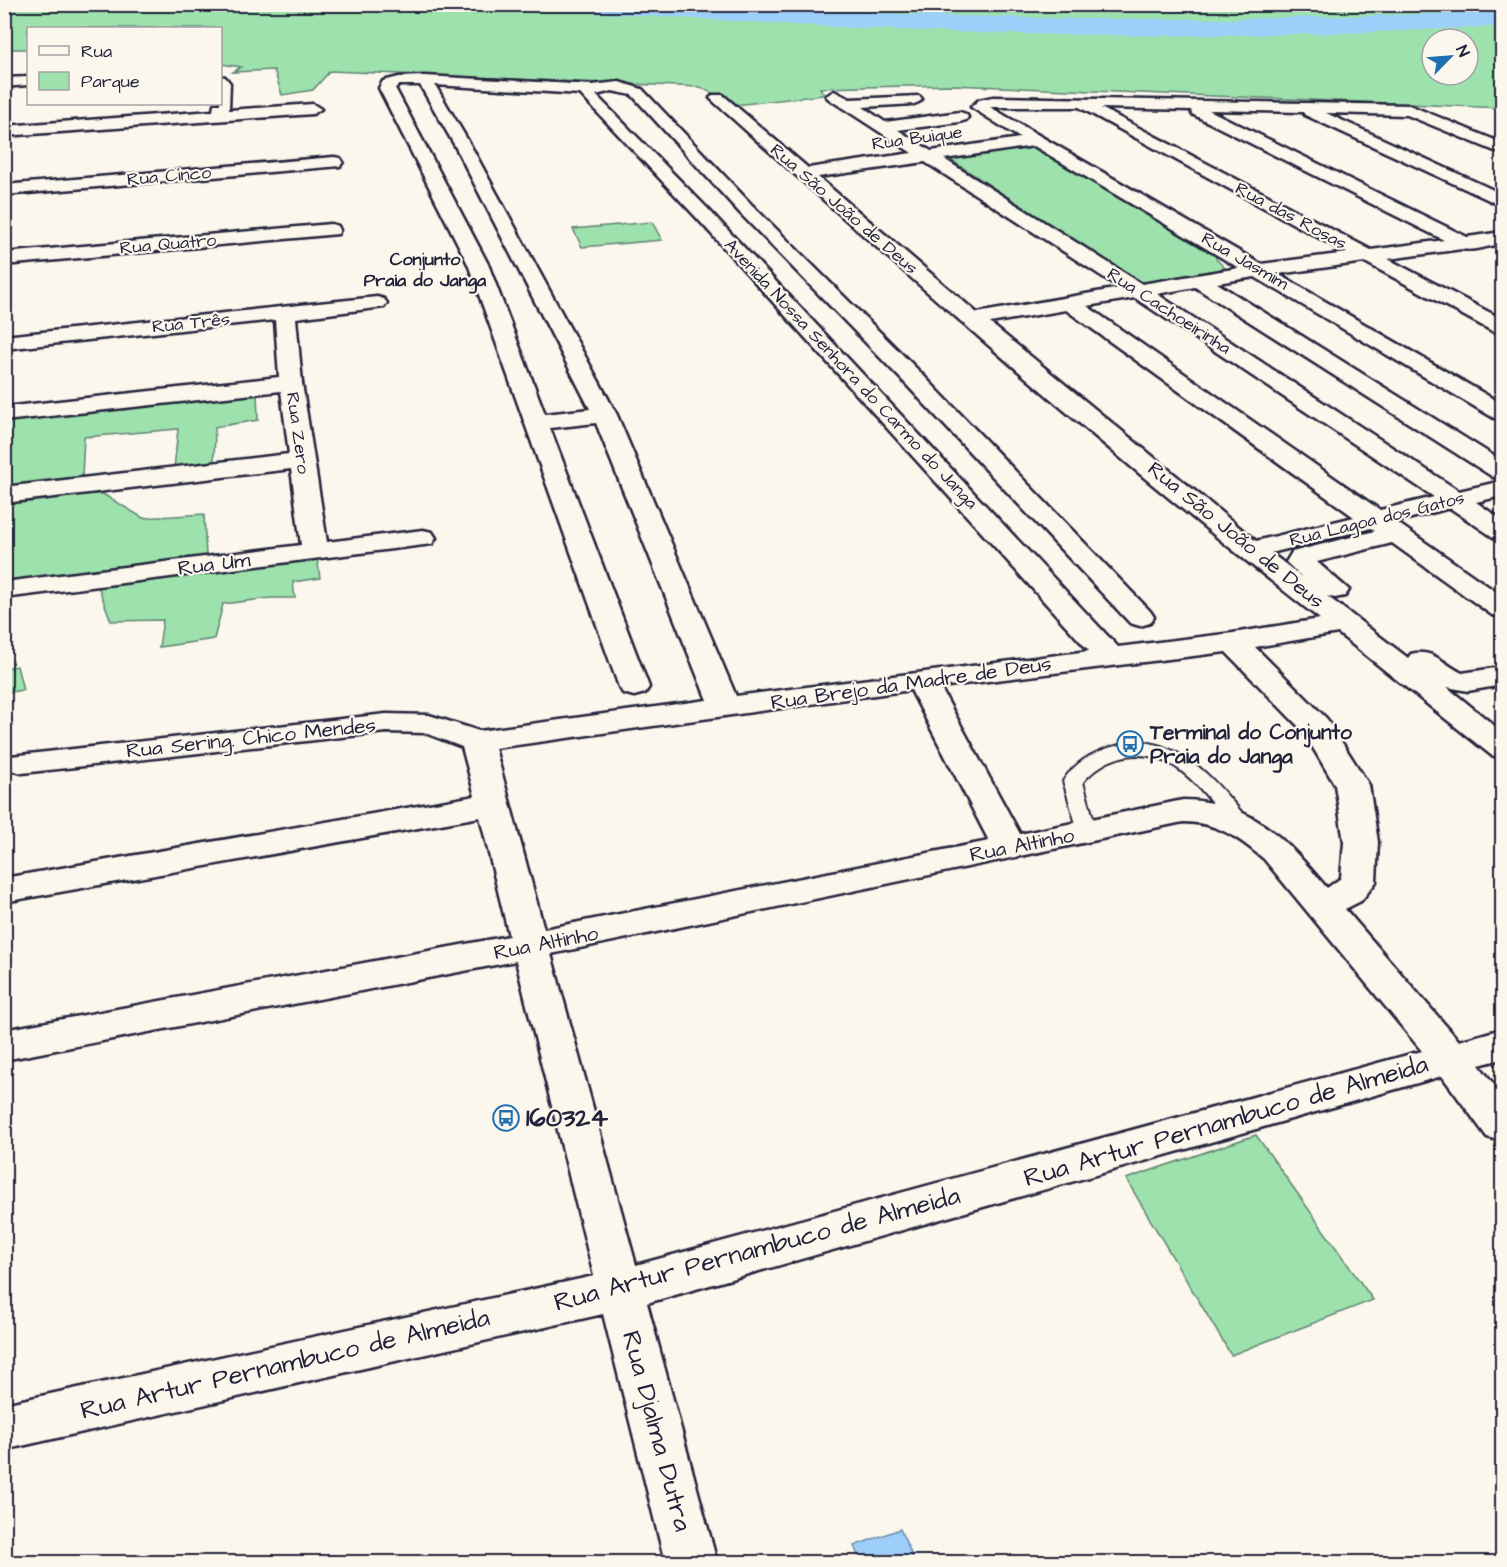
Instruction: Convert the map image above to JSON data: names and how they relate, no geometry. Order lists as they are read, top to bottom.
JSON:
{
  "streets": {
    "street": [
      "Rua Buique",
      "Rua Cinco",
      "Rua São João de Deus",
      "Rua das Rosas",
      "Rua Quatro",
      "Rua Jasmim",
      "Rua Cachoeirinha",
      "Rua Três",
      "Avenida Nossa Senhora do Carmo do Janga",
      "Rua Zero",
      "Rua Lagoa dos Gatos",
      "Rua Um",
      "Rua Brejo da Madre de Deus",
      "Rua Sering. Chico Mendes",
      "Rua Altinho",
      "Rua Artur Pernambuco de Almeida",
      "Rua Djalma Dutra"
    ]
  },
  "crossings": [
    ["Rua Buique", "Rua São João de Deus"],
    ["Rua Buique", "Rua Jasmim"],
    ["Rua Buique", "Rua Cachoeirinha"],
    ["Rua São João de Deus", "Rua Lagoa dos Gatos"],
    ["Rua São João de Deus", "Rua Brejo da Madre de Deus"],
    ["Rua das Rosas", "Rua Jasmim"],
    ["Rua Cachoeirinha", "Rua Lagoa dos Gatos"],
    ["Rua Três", "Rua Zero"],
    ["Avenida Nossa Senhora do Carmo do Janga", "Rua Brejo da Madre de Deus"],
    ["Rua Zero", "Rua Um"],
    ["Rua Brejo da Madre de Deus", "Rua Sering. Chico Mendes"],
    ["Rua Brejo da Madre de Deus", "Rua Djalma Dutra"],
    ["Rua Sering. Chico Mendes", "Rua Djalma Dutra"],
    ["Rua Altinho", "Rua Artur Pernambuco de Almeida"],
    ["Rua Altinho", "Rua Djalma Dutra"],
    ["Rua Artur Pernambuco de Almeida", "Rua Djalma Dutra"]
  ],
  "districts": ["Conjunto Praia do Janga"],
  "places": {
    "bus stop": ["Terminal do Conjunto Praia do Janga", "160324"]
  },
  "legend": ["Rua", "Parque"],
  "north": "top right"
}
